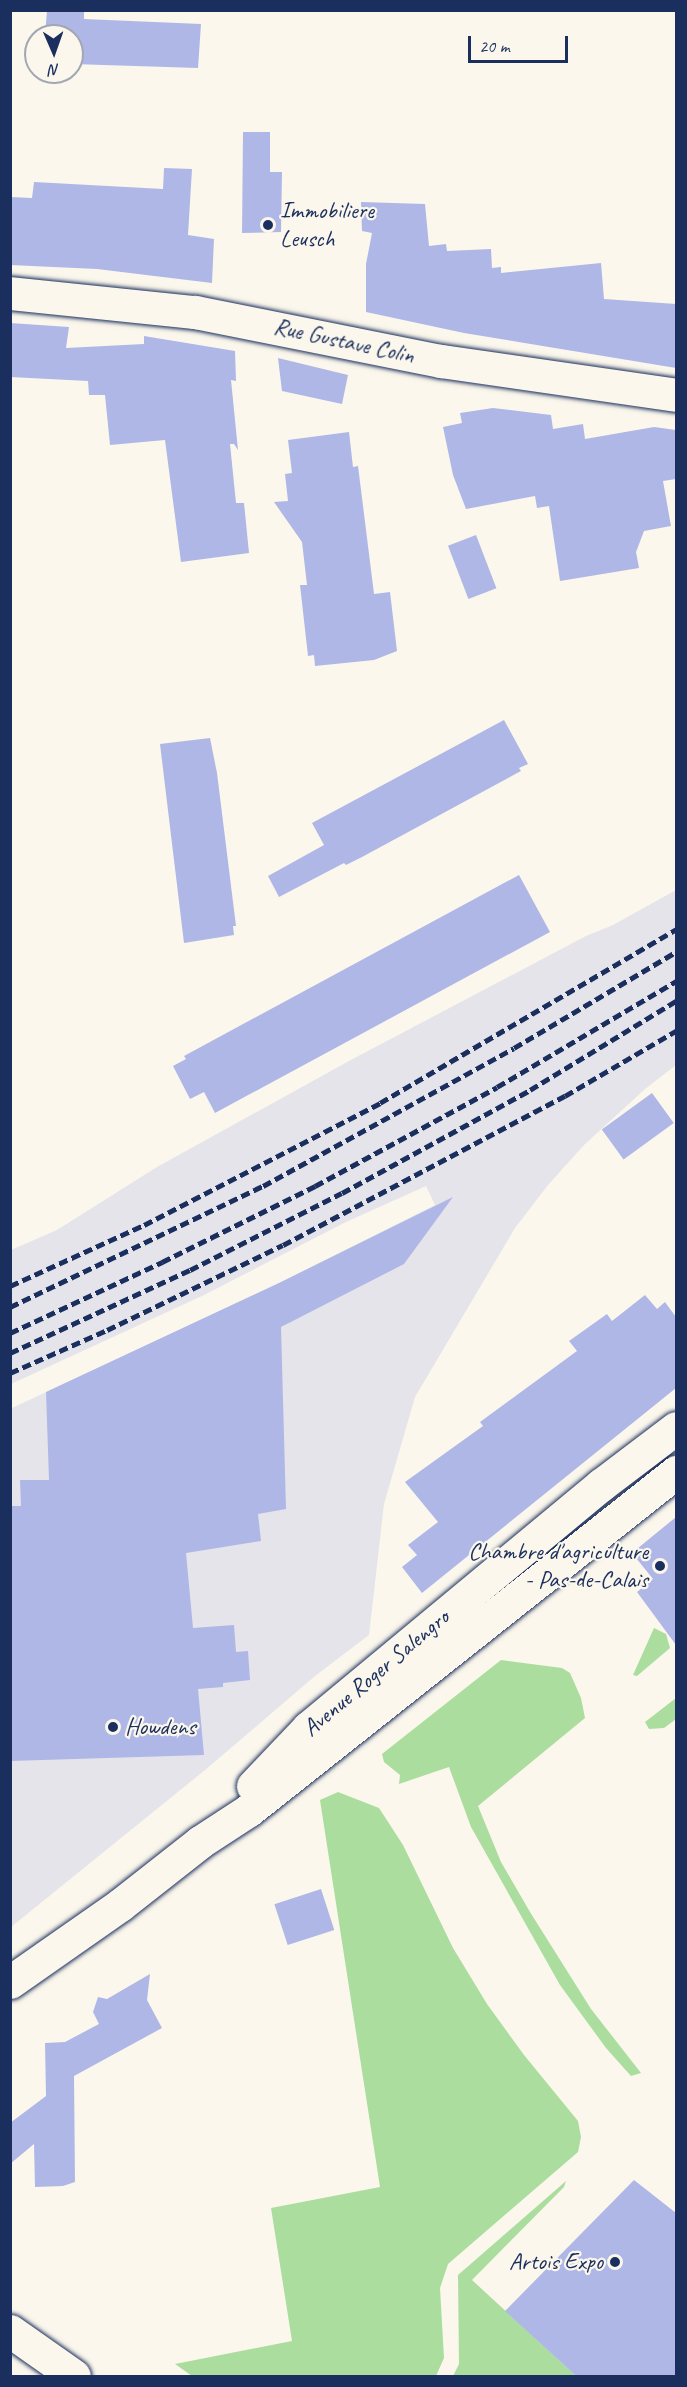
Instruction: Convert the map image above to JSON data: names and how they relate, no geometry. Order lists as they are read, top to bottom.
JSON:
{
  "streets": {
    "street": ["Rue Gustave Colin", "Avenue Roger Salengro"]
  },
  "places": [
    "Immobiliere Leusch",
    "Chambre d'agriculture - Pas-de-Calais",
    "Howdens",
    "Artois Expo"
  ],
  "scale_bar": "20 m",
  "north": "bottom"
}
